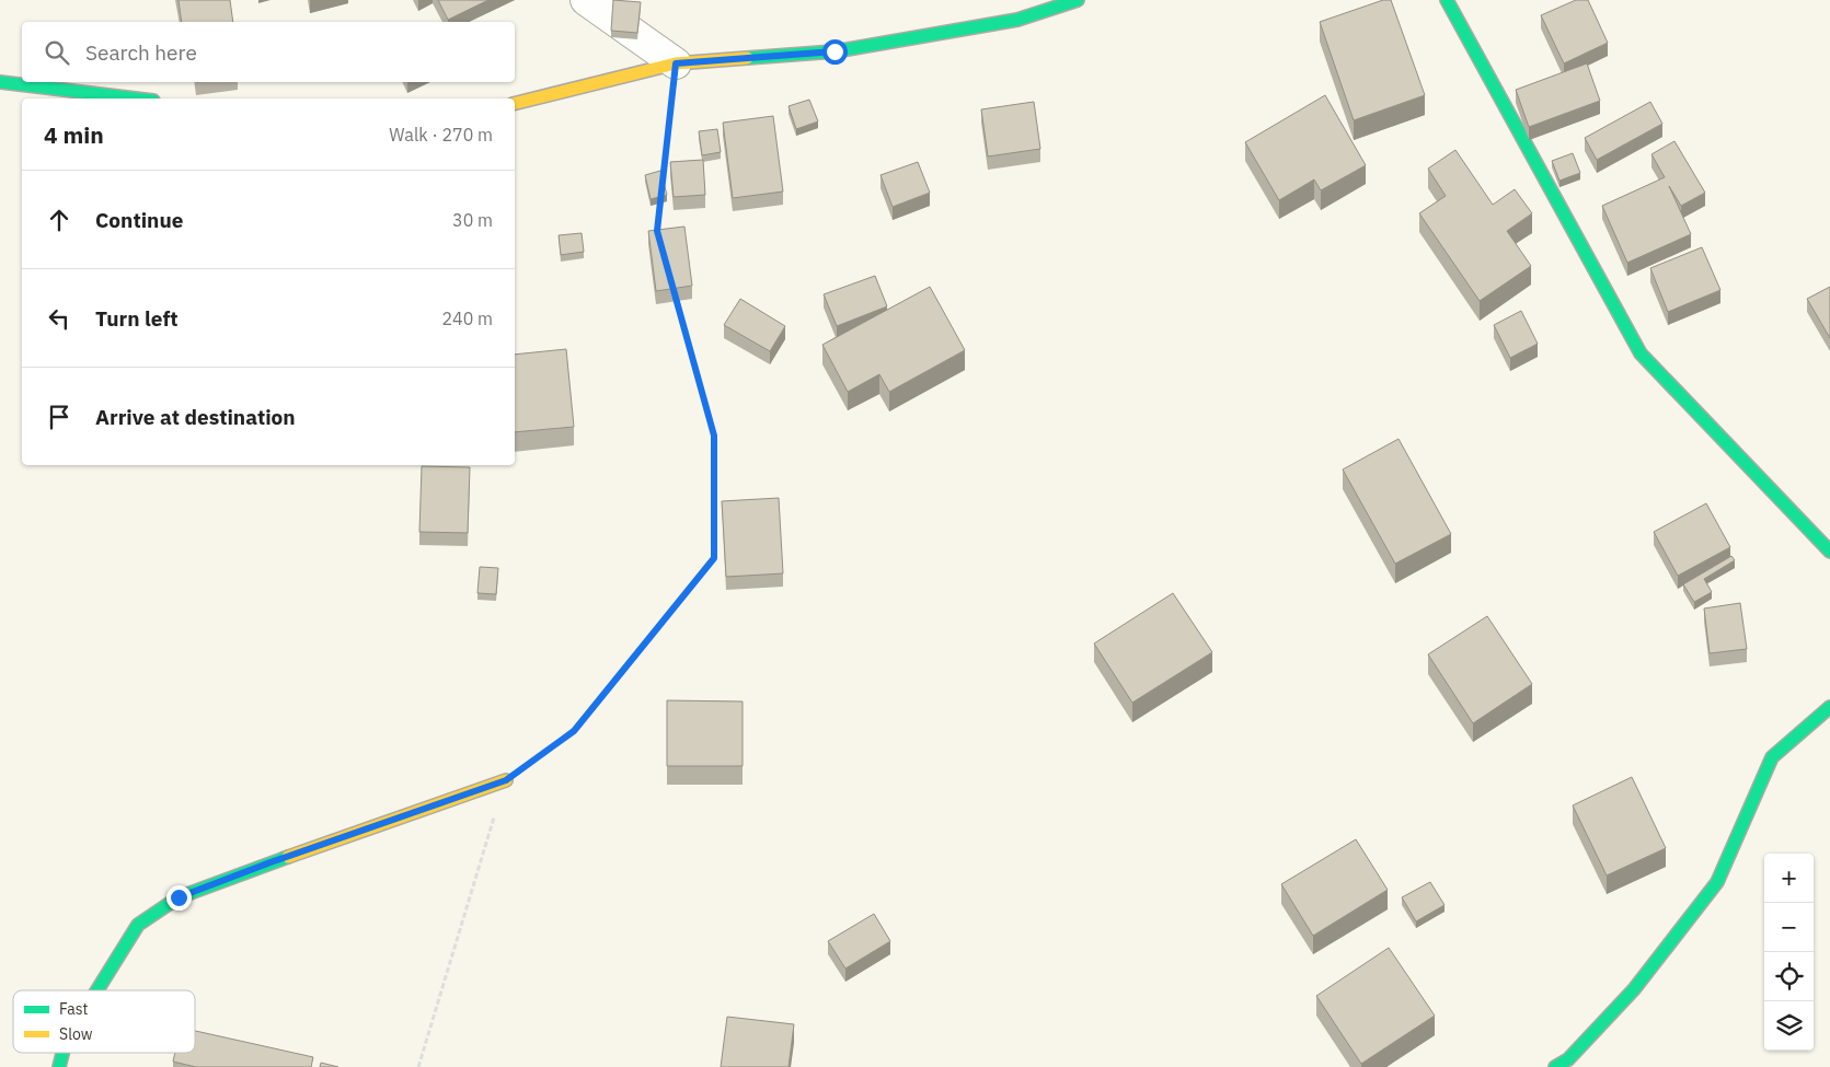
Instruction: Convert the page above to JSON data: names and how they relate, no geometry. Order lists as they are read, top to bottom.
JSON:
{
  "legend": ["Fast", "Slow"],
  "page": {
    "search": "Search here",
    "heading": ["4 min", "Walk · 270 m"],
    "list": [
      ["Continue", "30 m"],
      ["Turn left", "240 m"],
      "Arrive at destination"
    ],
    "map_buttons": ["+", "−"]
  }
}
